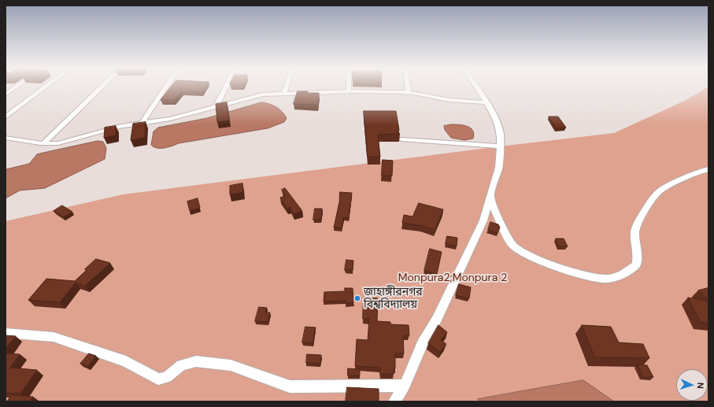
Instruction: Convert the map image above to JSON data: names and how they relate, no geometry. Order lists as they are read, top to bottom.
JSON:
{
  "parks": ["Monpura2;Monpura 2"],
  "places": ["জাহাঙ্গীরনগর বিশ্ববিদ্যালয়"],
  "north": "right"
}
